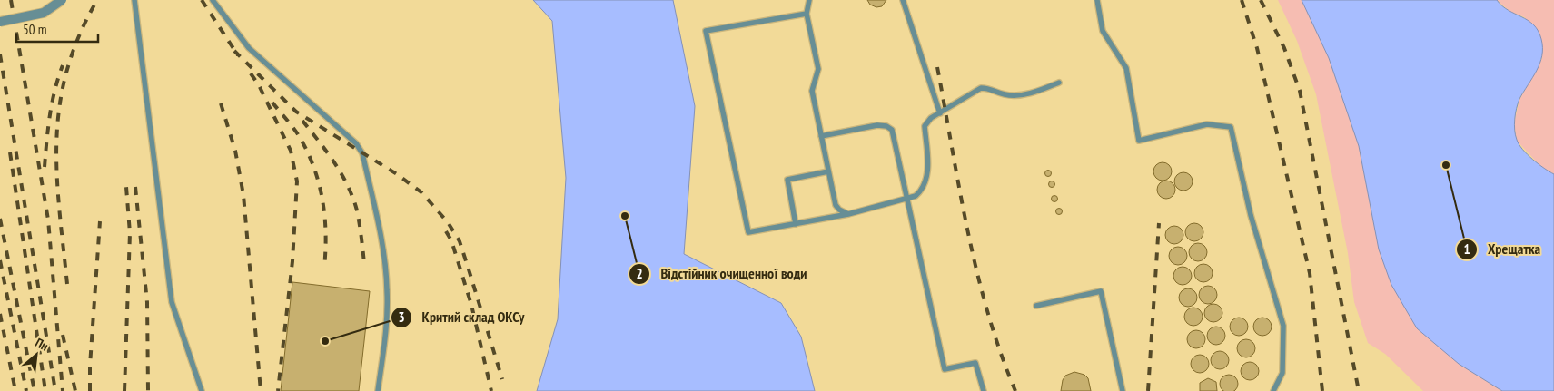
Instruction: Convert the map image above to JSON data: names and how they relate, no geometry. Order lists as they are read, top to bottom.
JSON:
{
  "places": ["Хрещатка", "Відстійник очищенної води", "Критий склад ОКСу"],
  "scale_bar": "50 m",
  "north": "top right"
}
